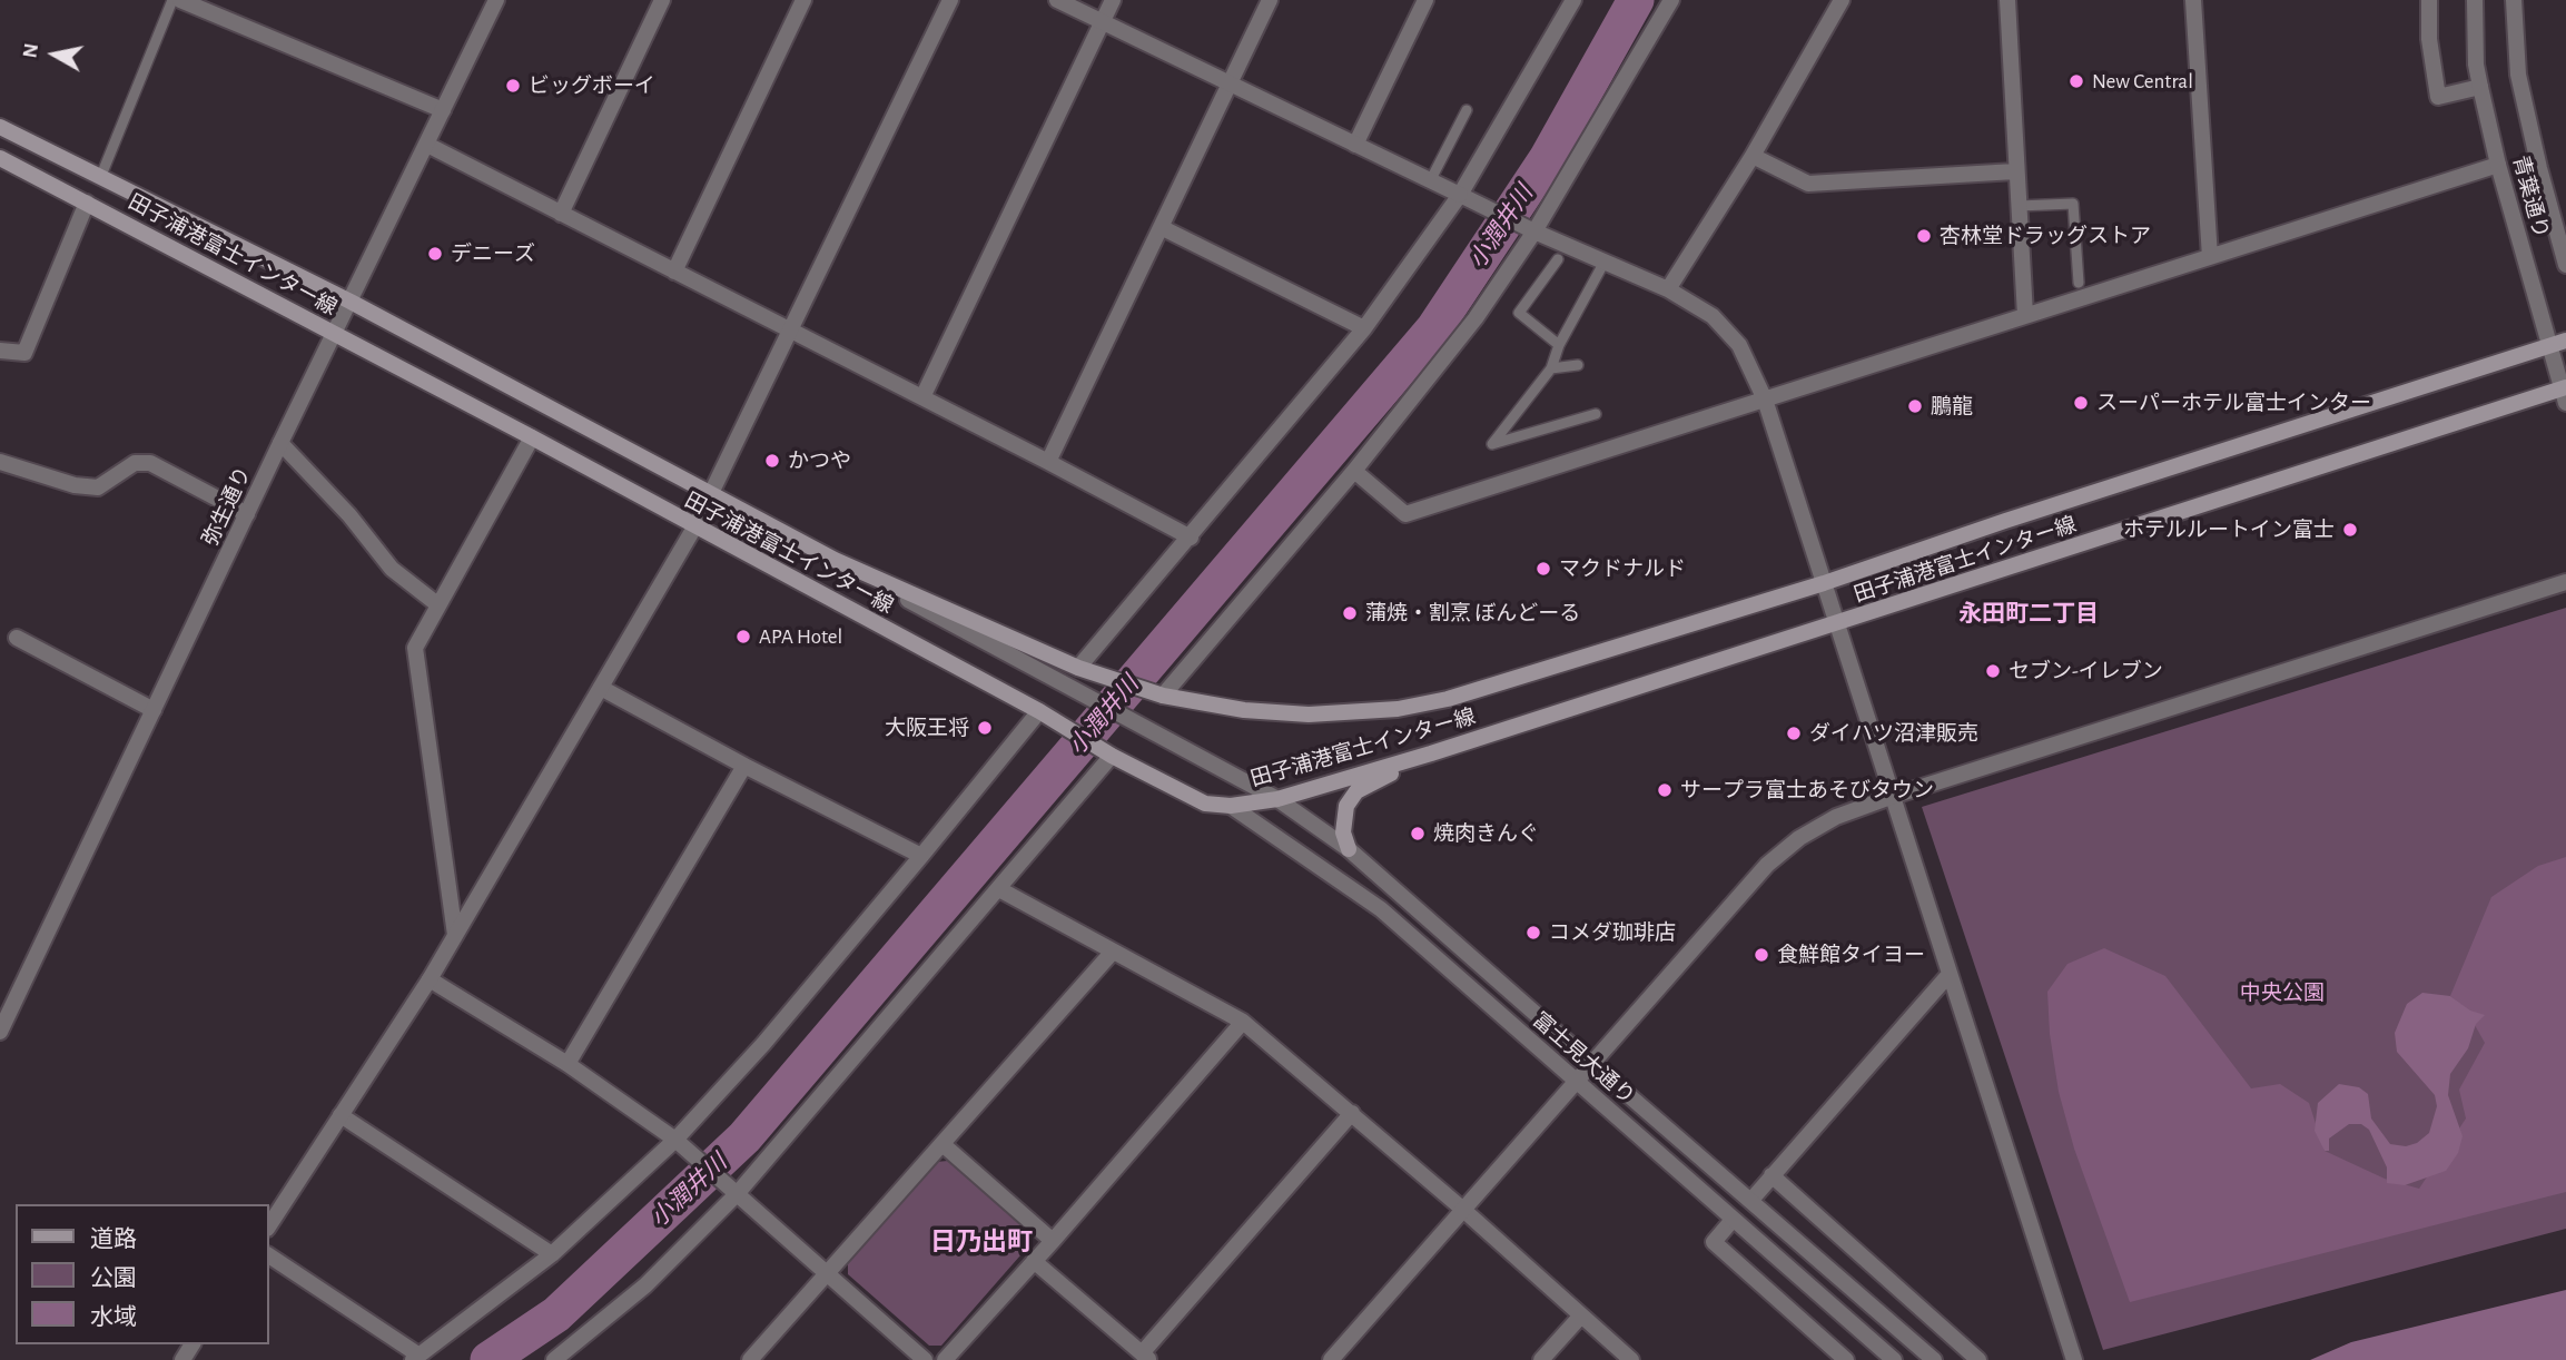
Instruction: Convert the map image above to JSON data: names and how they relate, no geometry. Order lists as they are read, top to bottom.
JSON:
{
  "streets": {
    "main road": ["田子浦港富士インター線"],
    "street": ["青葉通り", "弥生通り", "富士見大通り"]
  },
  "crossings": [
    ["青葉通り", "田子浦港富士インター線"],
    ["田子浦港富士インター線", "弥生通り"],
    ["田子浦港富士インター線", "富士見大通り"]
  ],
  "districts": ["永田町二丁目", "日乃出町"],
  "water": ["小潤井川"],
  "parks": ["中央公園"],
  "places": [
    "New Central",
    "ビッグボーイ",
    "杏林堂ドラッグストア",
    "デニーズ",
    "スーパーホテル富士インター",
    "鵬龍",
    "かつや",
    "ホテルルートイン富士",
    "マクドナルド",
    "蒲焼・割烹 ぼんどーる",
    "APA Hotel",
    "セブン-イレブン",
    "大阪王将",
    "ダイハツ沼津販売",
    "サープラ富士あそびタウン",
    "焼肉きんぐ",
    "コメダ珈琲店",
    "食鮮館タイヨー"
  ],
  "legend": ["道路", "公園", "水域"],
  "north": "left"
}
